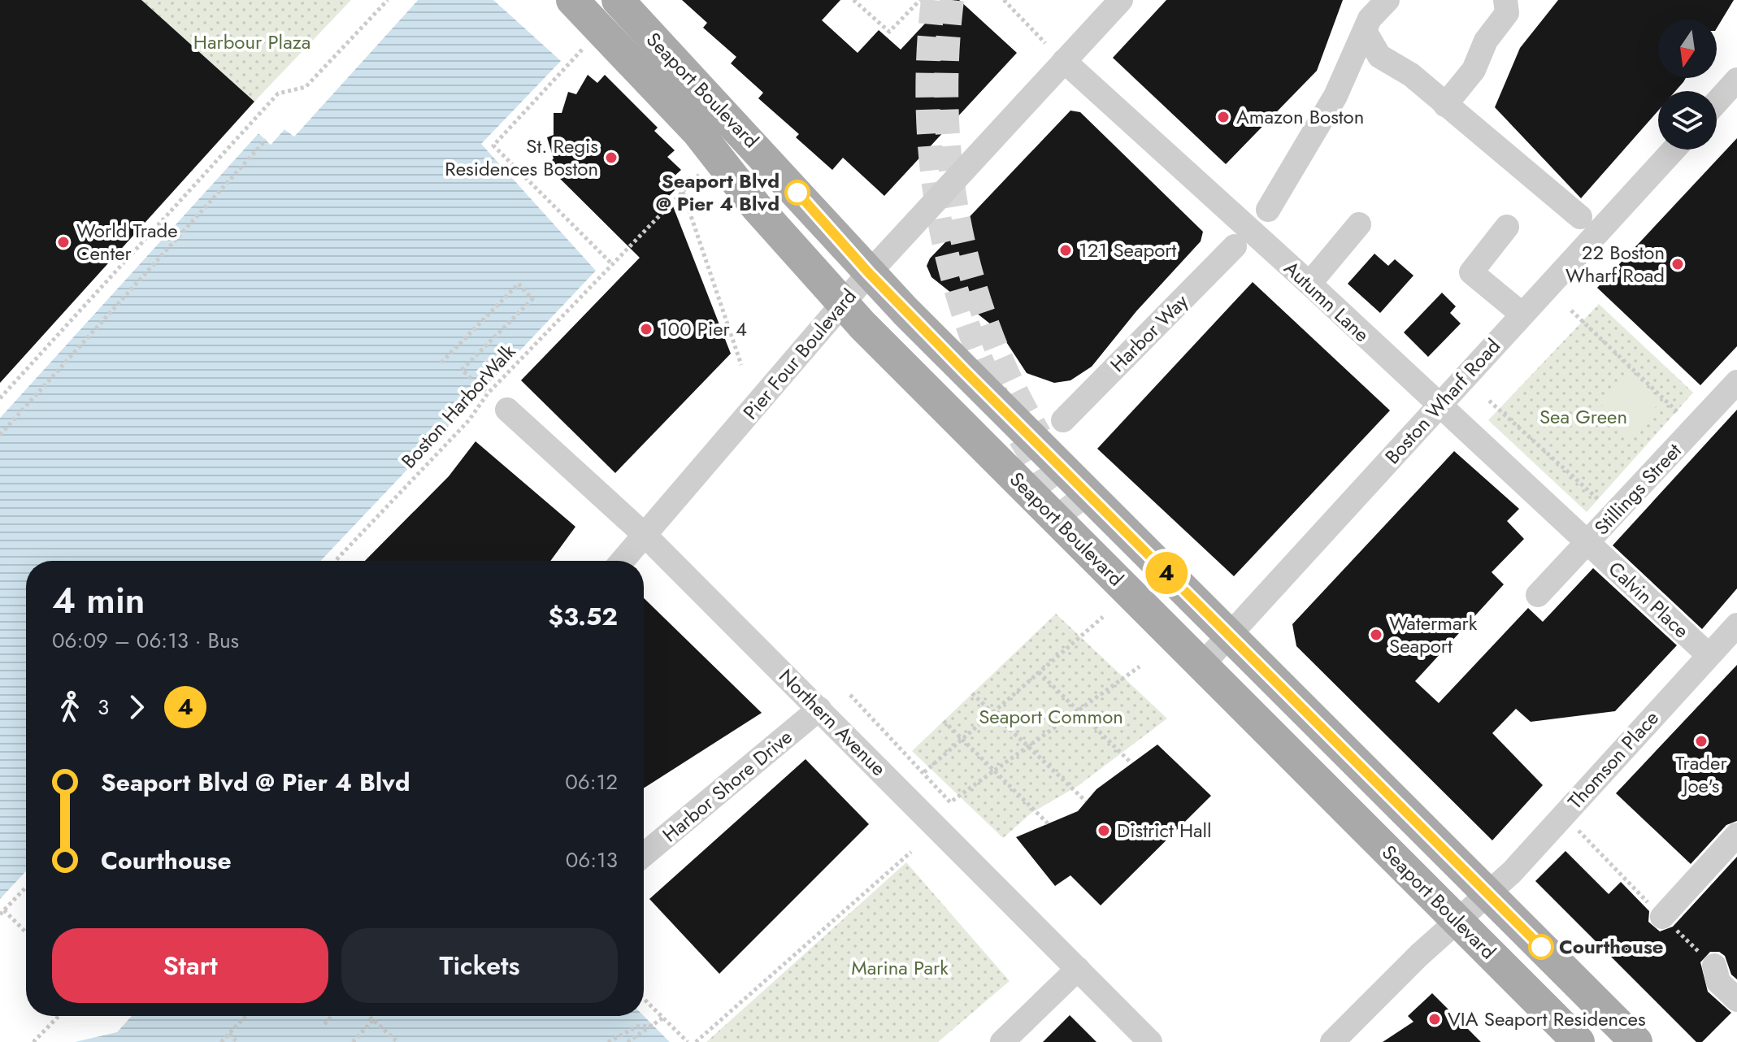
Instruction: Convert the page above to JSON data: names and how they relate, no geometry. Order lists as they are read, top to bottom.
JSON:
{
  "streets": {
    "main road": ["Seaport Boulevard"],
    "street": [
      "Autumn Lane",
      "Harbor Way",
      "Pier Four Boulevard",
      "Boston Wharf Road",
      "Stillings Street",
      "Calvin Place",
      "Northern Avenue",
      "Thomson Place",
      "Harbor Shore Drive"
    ],
    "path": ["Boston HarborWalk"]
  },
  "crossings": [
    ["Seaport Boulevard", "Pier Four Boulevard"],
    ["Seaport Boulevard", "Boston Wharf Road"],
    ["Seaport Boulevard", "Thomson Place"],
    ["Autumn Lane", "Pier Four Boulevard"],
    ["Autumn Lane", "Boston Wharf Road"],
    ["Autumn Lane", "Stillings Street"],
    ["Autumn Lane", "Calvin Place"],
    ["Pier Four Boulevard", "Northern Avenue"],
    ["Stillings Street", "Calvin Place"],
    ["Calvin Place", "Thomson Place"],
    ["Northern Avenue", "Harbor Shore Drive"]
  ],
  "parks": [
    "Harbour Plaza",
    "Sea Green",
    "Seaport Common",
    "Marina Park"
  ],
  "places": [
    "Amazon Boston",
    "St. Regis Residences Boston",
    "Seaport Blvd @ Pier 4 Blvd",
    "World Trade Center",
    "121 Seaport",
    "22 Boston Wharf Road",
    "100 Pier 4",
    "Watermark Seaport",
    "Trader Joe's",
    "District Hall",
    "Courthouse",
    "VIA Seaport Residences"
  ],
  "lines": ["bus line 4"],
  "north": "bottom",
  "page": {
    "on_map": "4",
    "heading": ["4 min", "06:09 – 06:13 · Bus", "$3.52"],
    "legs": ["3", "4"],
    "list": [
      {
        "name": "Seaport Blvd @ Pier 4 Blvd",
        "value": "06:12"
      },
      {
        "name": "Courthouse",
        "value": "06:13"
      }
    ],
    "buttons": ["Start", "Tickets"]
  }
}
